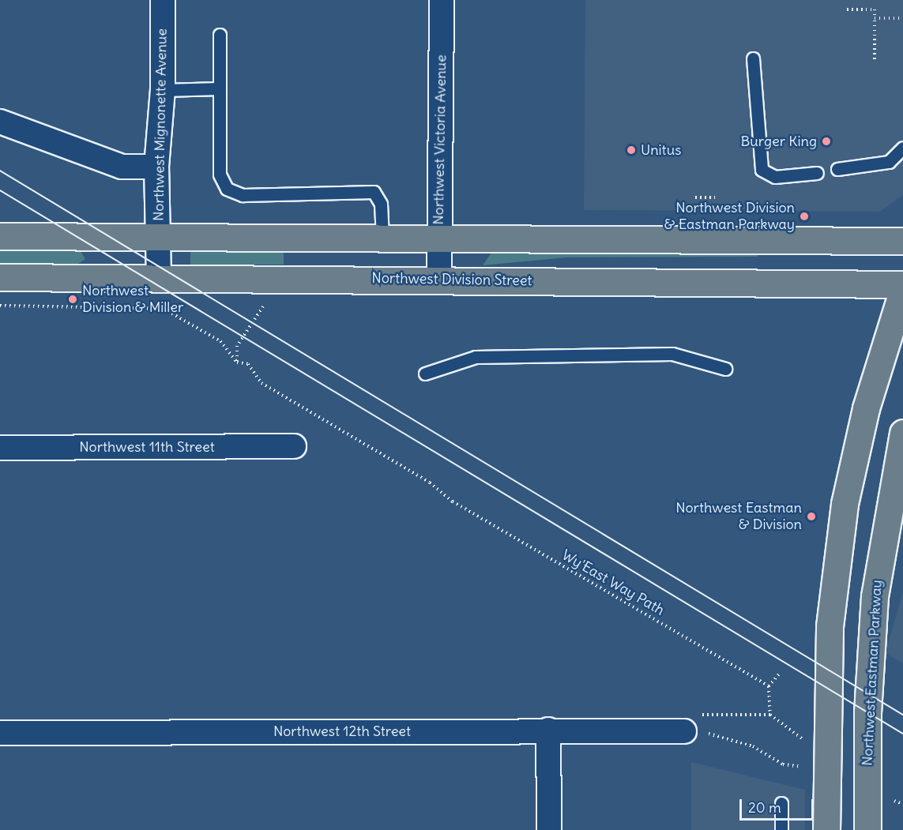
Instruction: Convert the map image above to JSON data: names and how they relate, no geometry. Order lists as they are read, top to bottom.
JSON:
{
  "streets": {
    "main road": ["Northwest Division Street", "Northwest Eastman Parkway"],
    "street": [
      "Northwest Mignonette Avenue",
      "Northwest Victoria Avenue",
      "Northwest 11th Street",
      "Northwest 12th Street"
    ],
    "path": ["Wy'East Way Path"]
  },
  "crossings": [
    ["Northwest Mignonette Avenue", "Northwest Division Street"],
    ["Northwest Victoria Avenue", "Northwest Division Street"]
  ],
  "places": [
    "Burger King",
    "Unitus",
    "Northwest Division & Eastman Parkway",
    "Northwest Division & Miller",
    "Northwest Eastman & Division"
  ],
  "scale_bar": "20 m"
}
